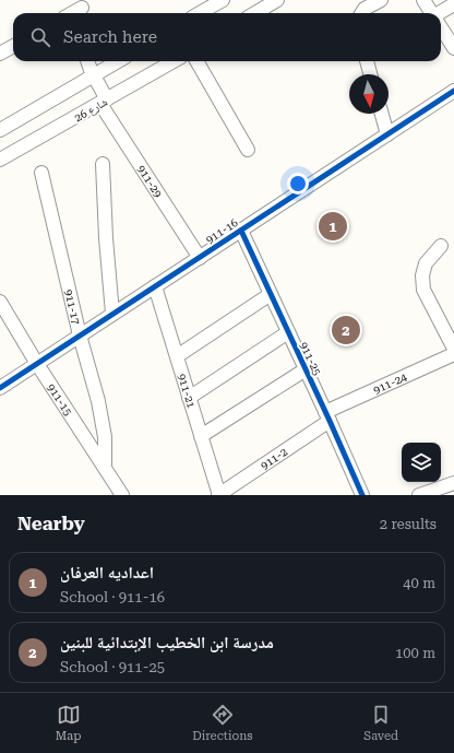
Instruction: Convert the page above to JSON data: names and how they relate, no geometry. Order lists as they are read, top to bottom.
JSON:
{
  "streets": {
    "street": [
      "شارع 26",
      "911-29",
      "911-16",
      "911-17",
      "911-25",
      "911-24",
      "911-21",
      "911-15",
      "911-2"
    ]
  },
  "crossings": [
    ["شارع 26", "911-29"],
    ["911-29", "911-16"],
    ["911-16", "911-17"],
    ["911-16", "911-25"],
    ["911-16", "911-21"],
    ["911-16", "911-15"],
    ["911-17", "911-15"],
    ["911-25", "911-24"],
    ["911-25", "911-2"],
    ["911-24", "911-2"],
    ["911-21", "911-2"]
  ],
  "north": "bottom",
  "page": {
    "search": "Search here",
    "pins": ["1", "2"],
    "heading": ["Nearby", "2 results"],
    "list": [
      {
        "mark": "1",
        "name": "اعداديه العرفان",
        "note": "School · 911-16",
        "value": "40 m"
      },
      {
        "mark": "2",
        "name": "مدرسة ابن الخطيب الإبتدائية للبنين",
        "note": "School · 911-25",
        "value": "100 m"
      }
    ],
    "nav": ["Map", "Directions", "Saved"]
  }
}
